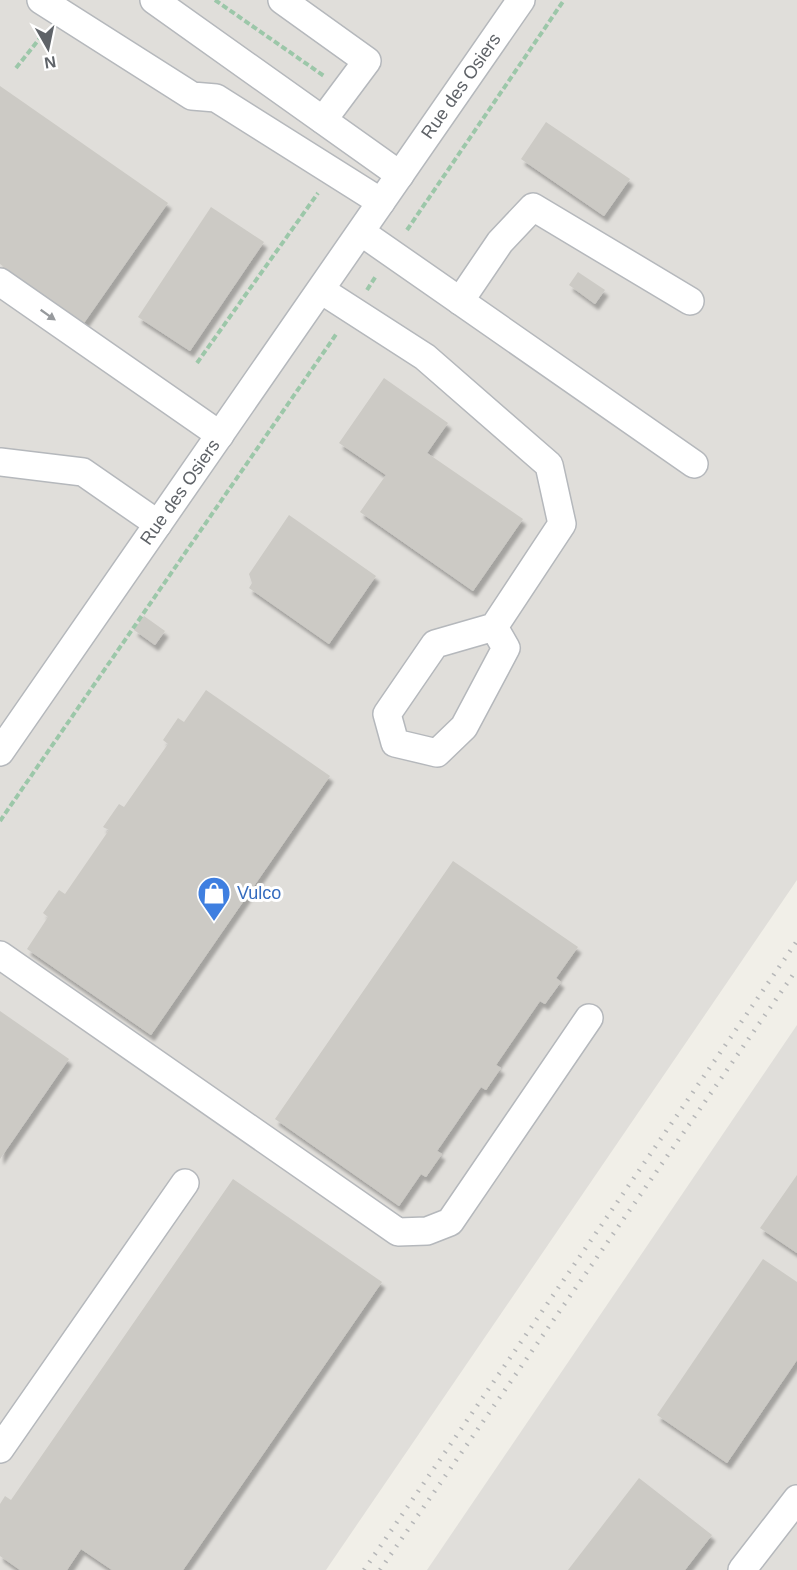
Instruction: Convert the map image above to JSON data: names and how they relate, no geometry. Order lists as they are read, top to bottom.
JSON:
{
  "streets": {
    "street": ["Rue des Osiers"]
  },
  "places": {
    "shop": ["Vulco"]
  },
  "north": "bottom"
}
